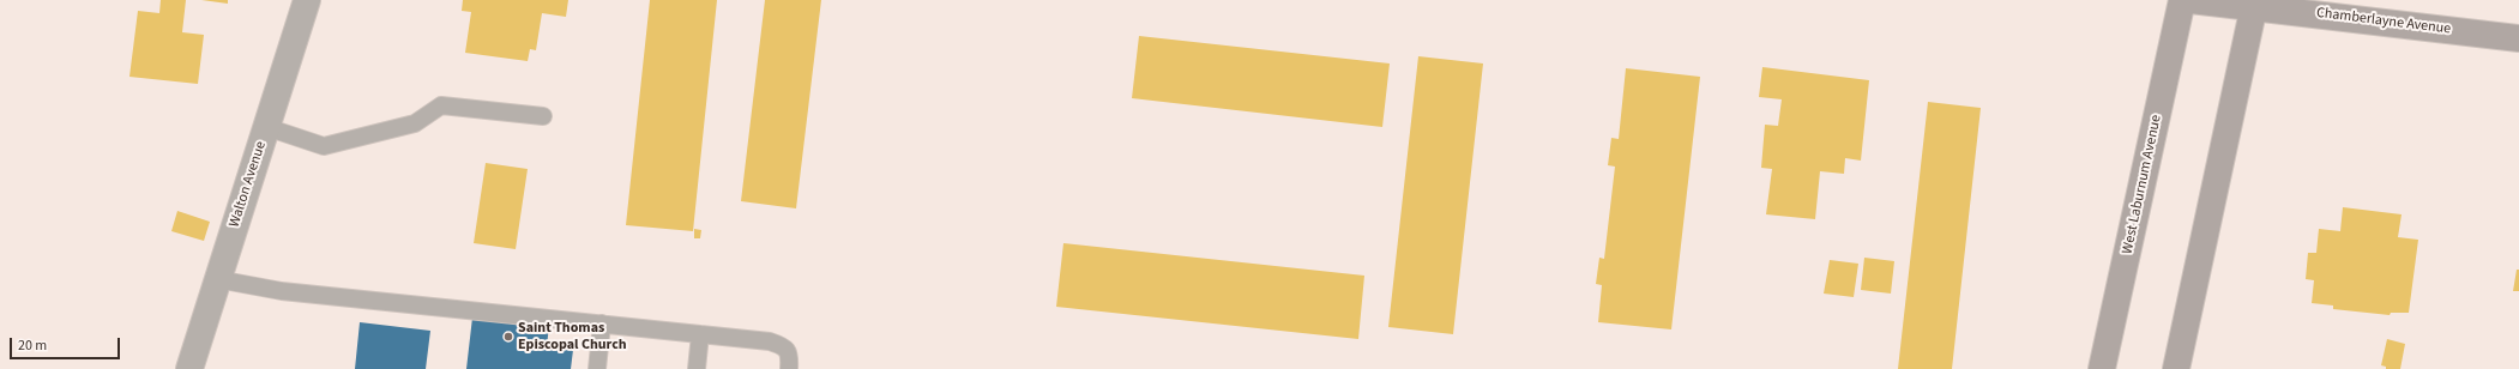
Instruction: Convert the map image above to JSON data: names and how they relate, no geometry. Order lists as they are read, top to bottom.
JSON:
{
  "streets": {
    "main road": ["Chamberlayne Avenue", "West Laburnum Avenue"],
    "street": ["Walton Avenue"]
  },
  "places": ["Saint Thomas Episcopal Church"],
  "scale_bar": "20 m"
}
